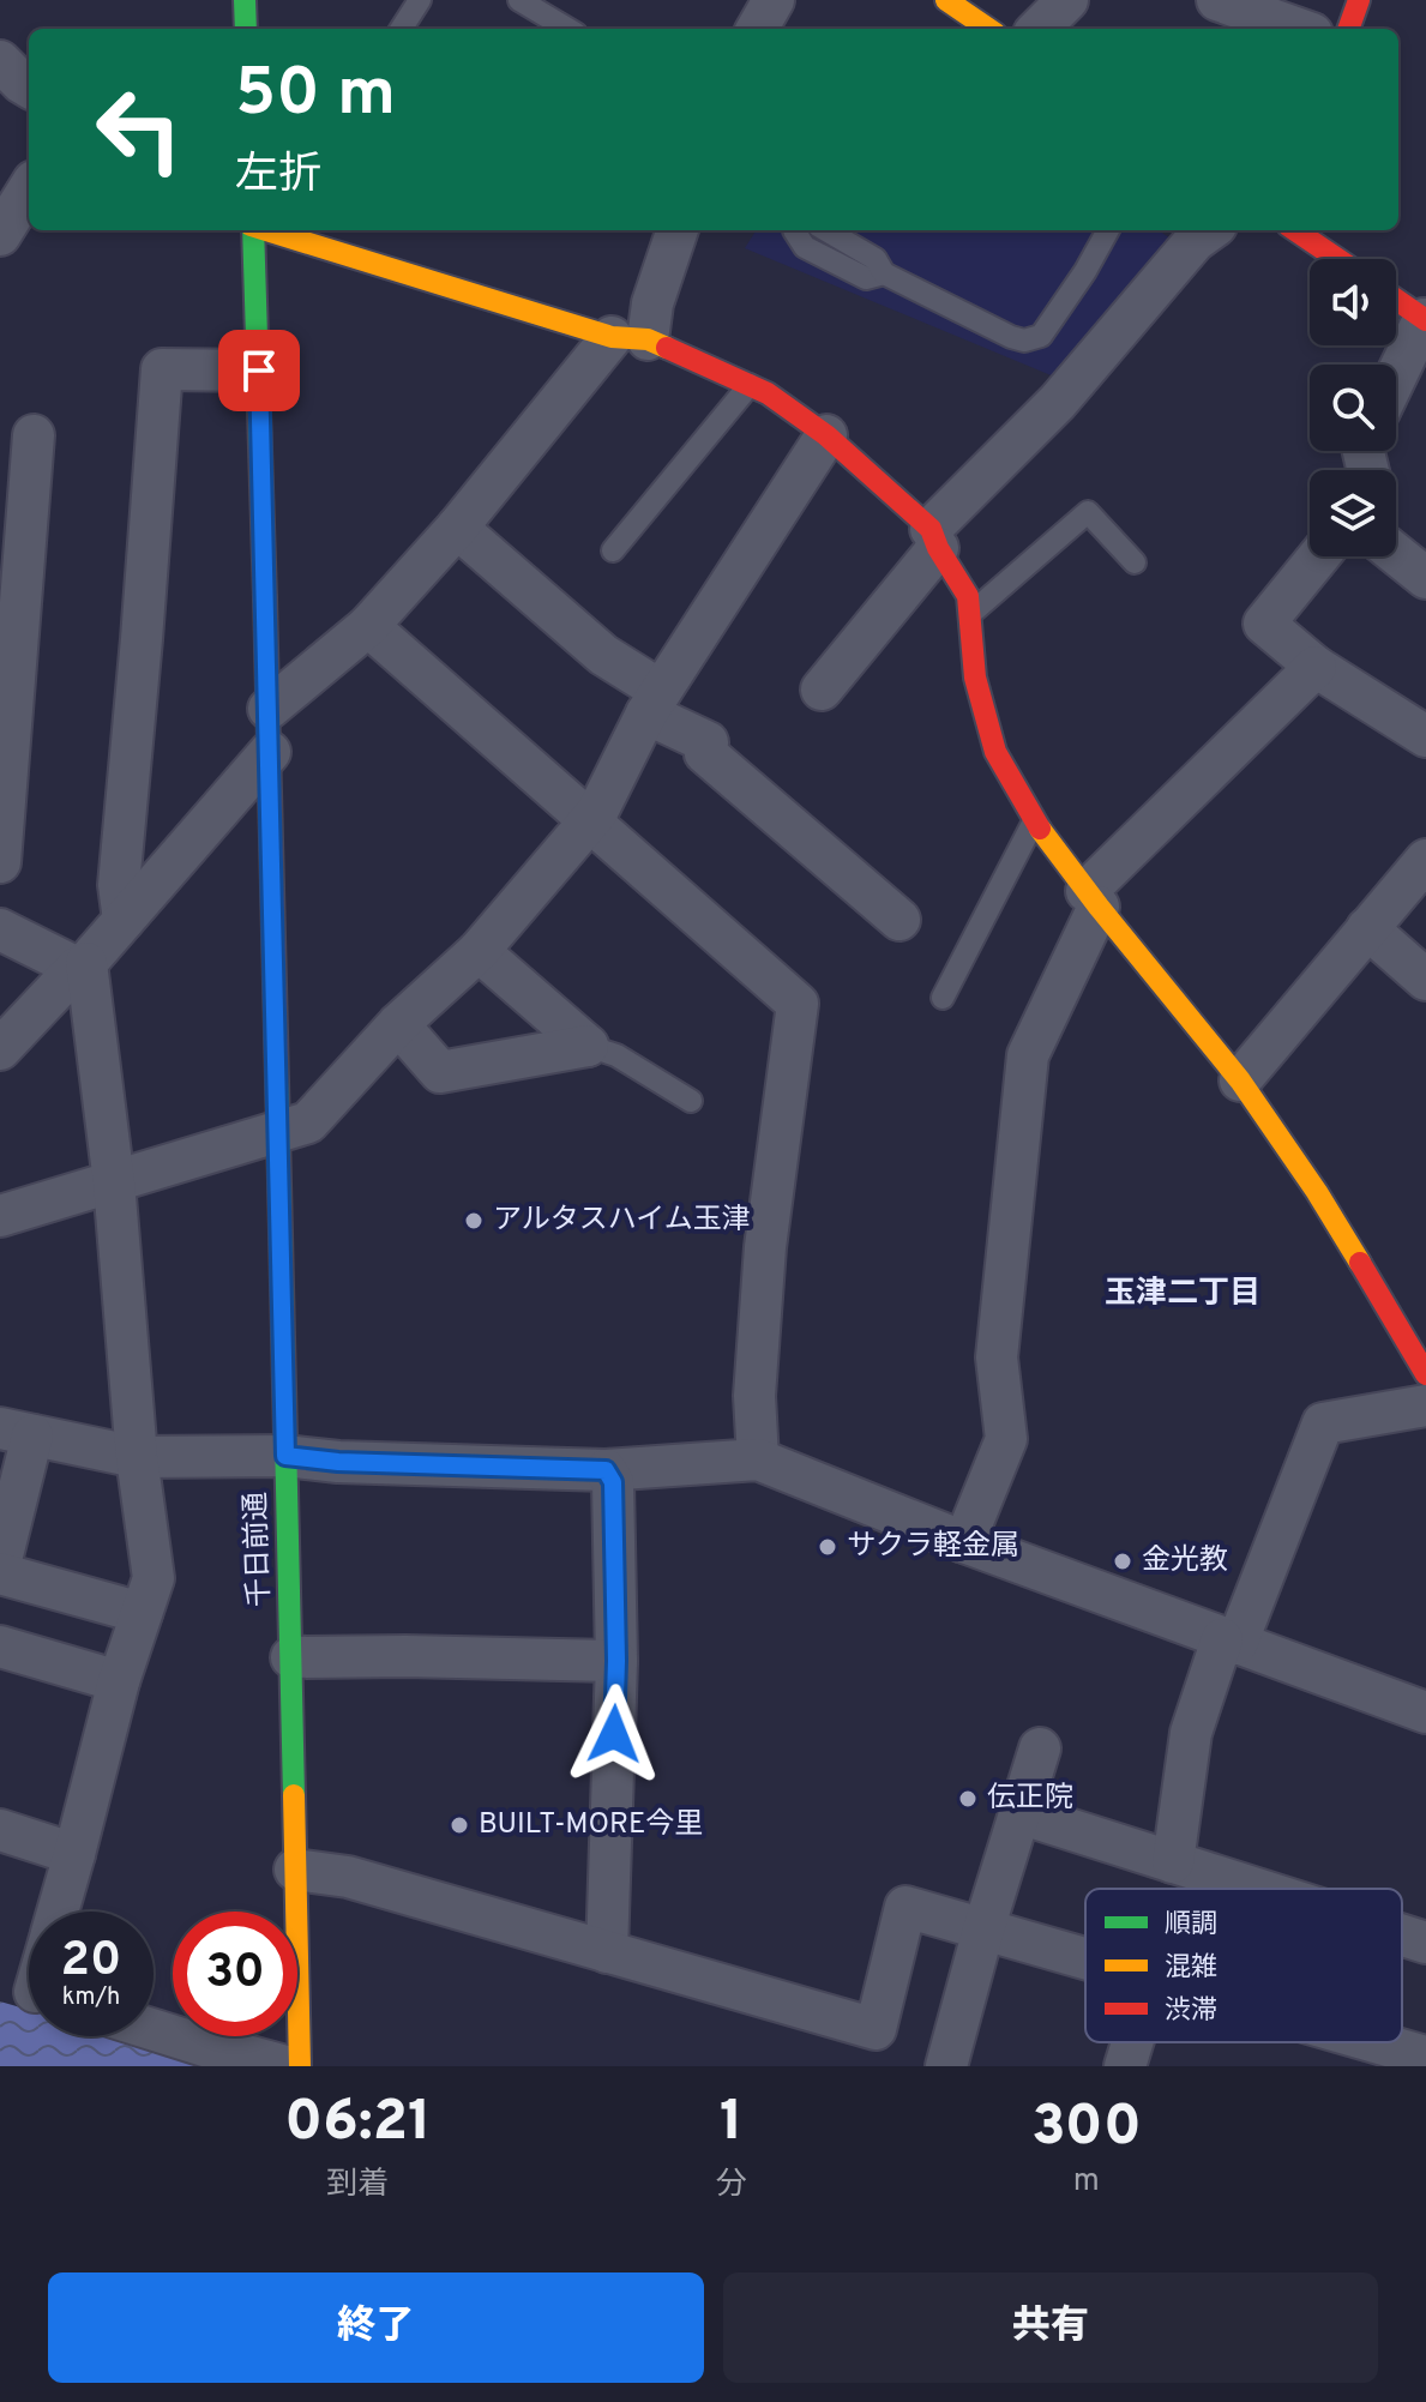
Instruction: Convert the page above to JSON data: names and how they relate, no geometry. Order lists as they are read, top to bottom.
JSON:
{
  "streets": {
    "main road": ["千日前通"]
  },
  "districts": ["玉津二丁目"],
  "places": [
    "アルタスハイム玉津",
    "サクラ軽金属",
    "金光教",
    "伝正院",
    "BUILT-MORE今里"
  ],
  "legend": ["順調", "混雑", "渋滞"],
  "page": {
    "turn": ["50 m", "左折"],
    "speed": "20 km/h",
    "limit": "30",
    "eta": [
      "06:21",
      "到着",
      "1",
      "分",
      "300",
      "m"
    ],
    "buttons": ["終了", "共有"]
  }
}
